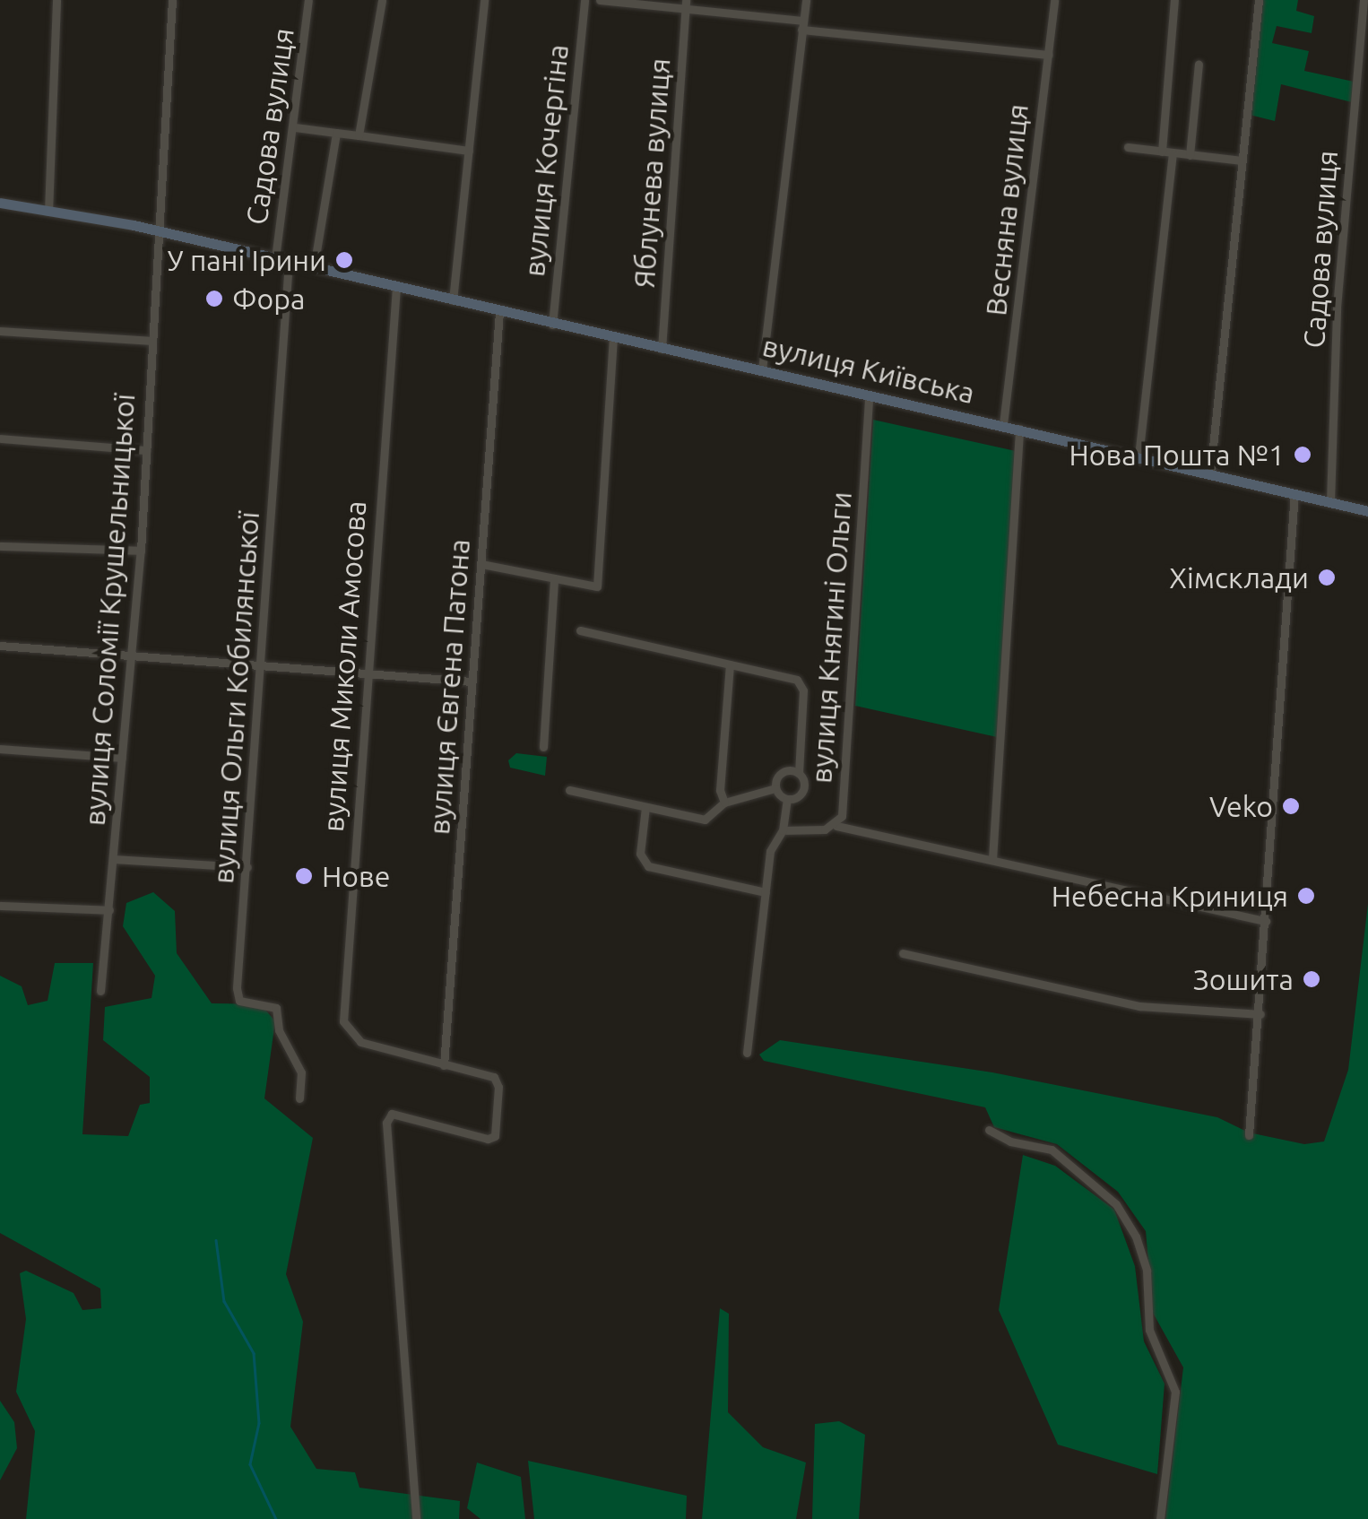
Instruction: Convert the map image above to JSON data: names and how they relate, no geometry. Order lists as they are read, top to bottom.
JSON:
{
  "streets": {
    "street": [
      "Садова вулиця",
      "вулиця Кочергіна",
      "Яблунева вулиця",
      "Весняна вулиця",
      "вулиця Київська",
      "вулиця Соломії Крушельницької",
      "вулиця Княгині Ольги",
      "вулиця Миколи Амосова",
      "вулиця Євгена Патона",
      "вулиця Ольги Кобилянської"
    ]
  },
  "crossings": [
    ["Садова вулиця", "вулиця Київська"],
    ["вулиця Кочергіна", "вулиця Київська"],
    ["Яблунева вулиця", "вулиця Київська"],
    ["Весняна вулиця", "вулиця Київська"],
    ["вулиця Київська", "вулиця Соломії Крушельницької"],
    ["вулиця Київська", "вулиця Княгині Ольги"],
    ["вулиця Київська", "вулиця Миколи Амосова"],
    ["вулиця Київська", "вулиця Євгена Патона"],
    ["вулиця Київська", "вулиця Ольги Кобилянської"],
    ["вулиця Миколи Амосова", "вулиця Євгена Патона"]
  ],
  "places": [
    "У пані Ірини",
    "Фора",
    "Нова Пошта №1",
    "Хімсклади",
    "Veko",
    "Нове",
    "Небесна Криниця",
    "Зошита"
  ]
}
